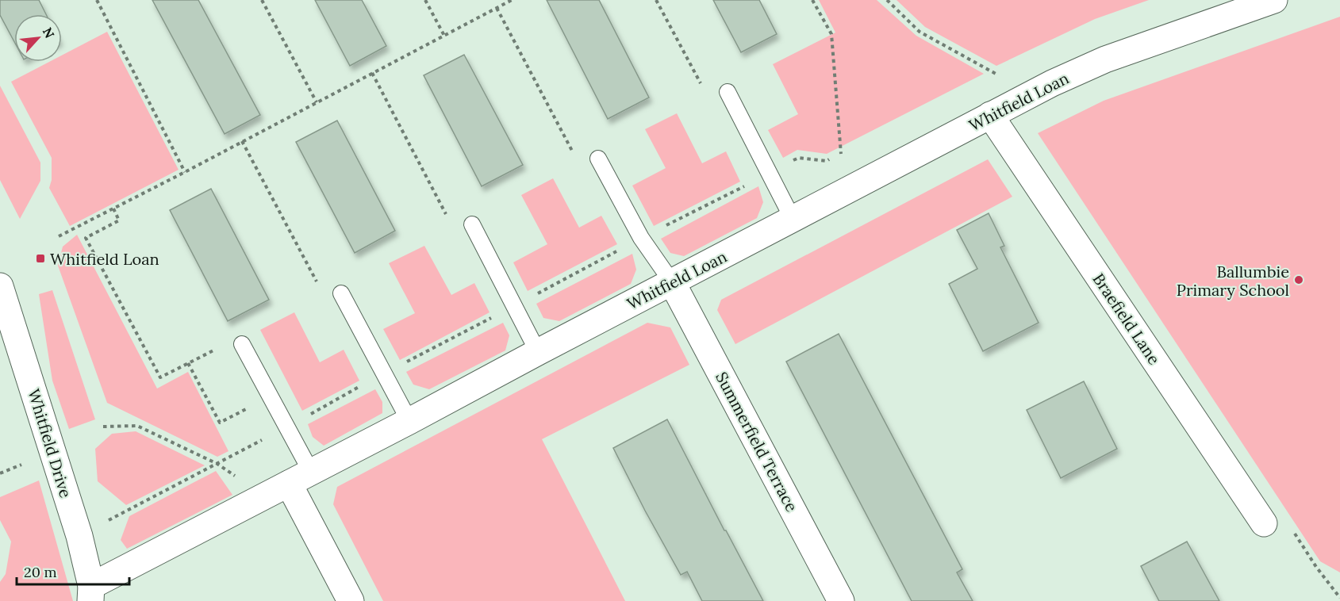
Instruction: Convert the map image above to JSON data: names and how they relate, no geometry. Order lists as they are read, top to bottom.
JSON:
{
  "streets": {
    "street": [
      "Whitfield Loan",
      "Braefield Lane",
      "Summerfield Terrace",
      "Whitfield Drive"
    ]
  },
  "crossings": [
    ["Whitfield Loan", "Braefield Lane"],
    ["Whitfield Loan", "Summerfield Terrace"],
    ["Whitfield Loan", "Whitfield Drive"]
  ],
  "places": {
    "transit": ["Whitfield Loan"],
    "other": ["Ballumbie Primary School"]
  },
  "scale_bar": "20 m",
  "north": "top right"
}
